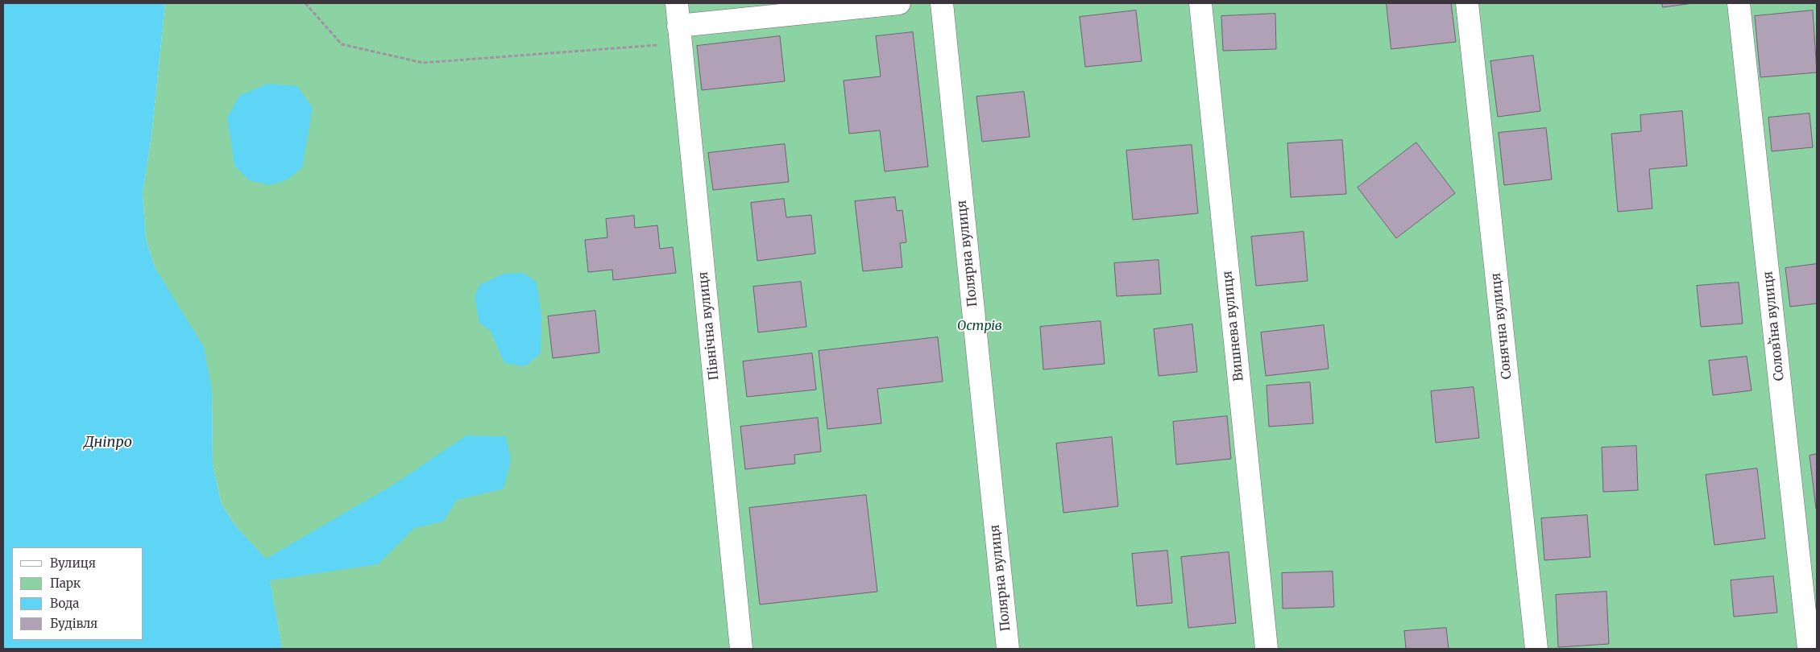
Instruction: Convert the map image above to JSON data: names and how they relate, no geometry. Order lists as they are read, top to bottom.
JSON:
{
  "streets": {
    "street": [
      "Полярна вулиця",
      "Північна вулиця",
      "Вишнева вулиця",
      "Сонячна вулиця",
      "Соловʼїна вулиця"
    ]
  },
  "water": ["Дніпро"],
  "parks": ["Острів"],
  "legend": [
    "Вулиця",
    "Парк",
    "Вода",
    "Будівля"
  ]
}
